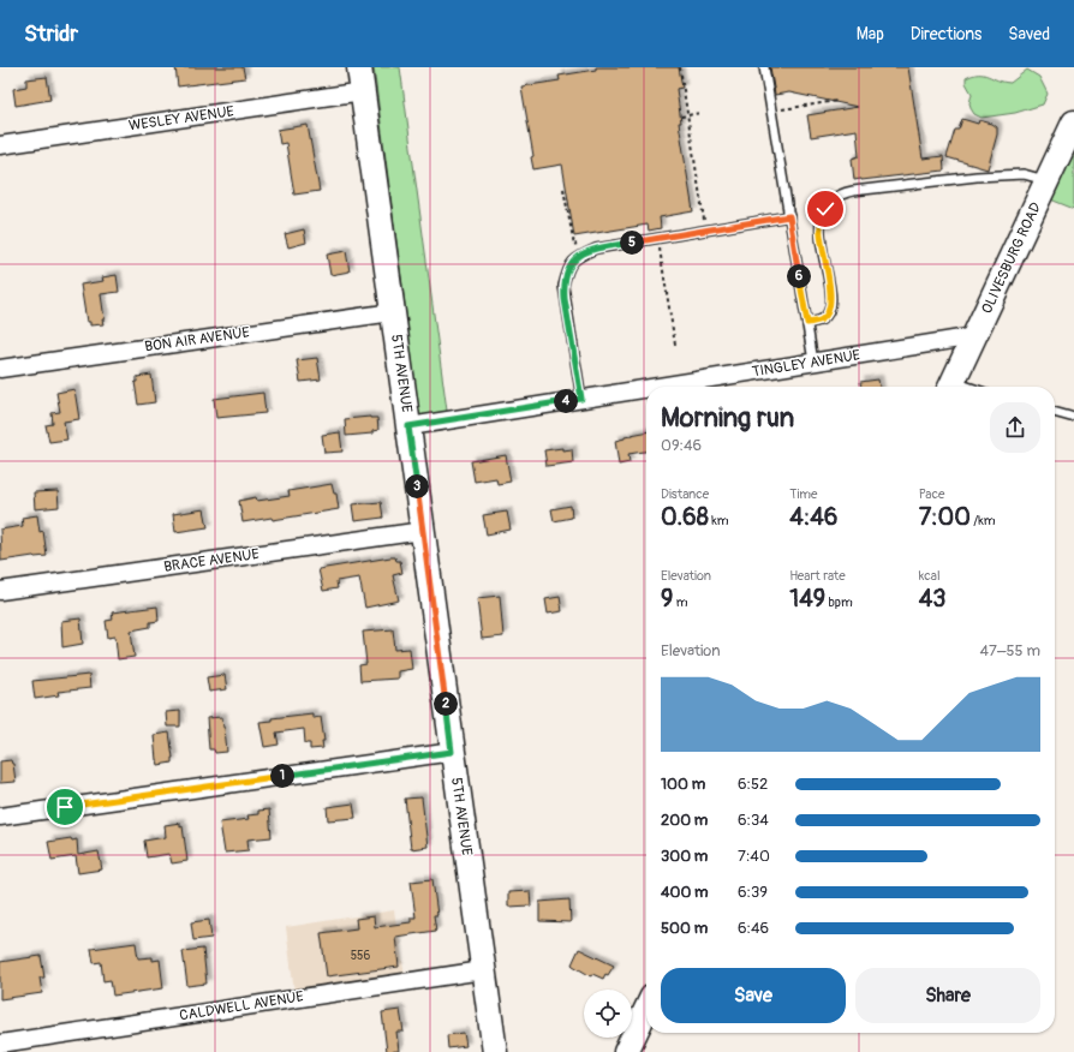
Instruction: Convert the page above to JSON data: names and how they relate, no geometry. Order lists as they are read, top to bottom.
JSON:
{
  "streets": {
    "street": [
      "WESLEY AVENUE",
      "OLIVESBURG ROAD",
      "BON AIR AVENUE",
      "TINGLEY AVENUE",
      "5TH AVENUE",
      "BRACE AVENUE",
      "CALDWELL AVENUE"
    ]
  },
  "crossings": [
    ["WESLEY AVENUE", "5TH AVENUE"],
    ["OLIVESBURG ROAD", "TINGLEY AVENUE"],
    ["BON AIR AVENUE", "5TH AVENUE"],
    ["TINGLEY AVENUE", "5TH AVENUE"],
    ["5TH AVENUE", "BRACE AVENUE"],
    ["5TH AVENUE", "CALDWELL AVENUE"]
  ],
  "house_numbers": ["556"],
  "page": {
    "header": "Stridr",
    "nav": ["Map", "Directions", "Saved"],
    "pins": [
      "5",
      "6",
      "4",
      "3",
      "2",
      "1"
    ],
    "heading": ["Morning run", "09:46"],
    "stats": [
      ["Distance", "0.68 km"],
      ["Time", "4:46"],
      ["Pace", "7:00 /km"],
      ["Elevation", "9 m"],
      ["Heart rate", "149 bpm"],
      ["kcal", "43"]
    ],
    "chart": ["Elevation", "47–55 m"],
    "list": [
      {
        "name": "100 m",
        "note": "6:52"
      },
      {
        "name": "200 m",
        "note": "6:34"
      },
      {
        "name": "300 m",
        "note": "7:40"
      },
      {
        "name": "400 m",
        "note": "6:39"
      },
      {
        "name": "500 m",
        "note": "6:46"
      }
    ],
    "buttons": ["Save", "Share"]
  }
}
